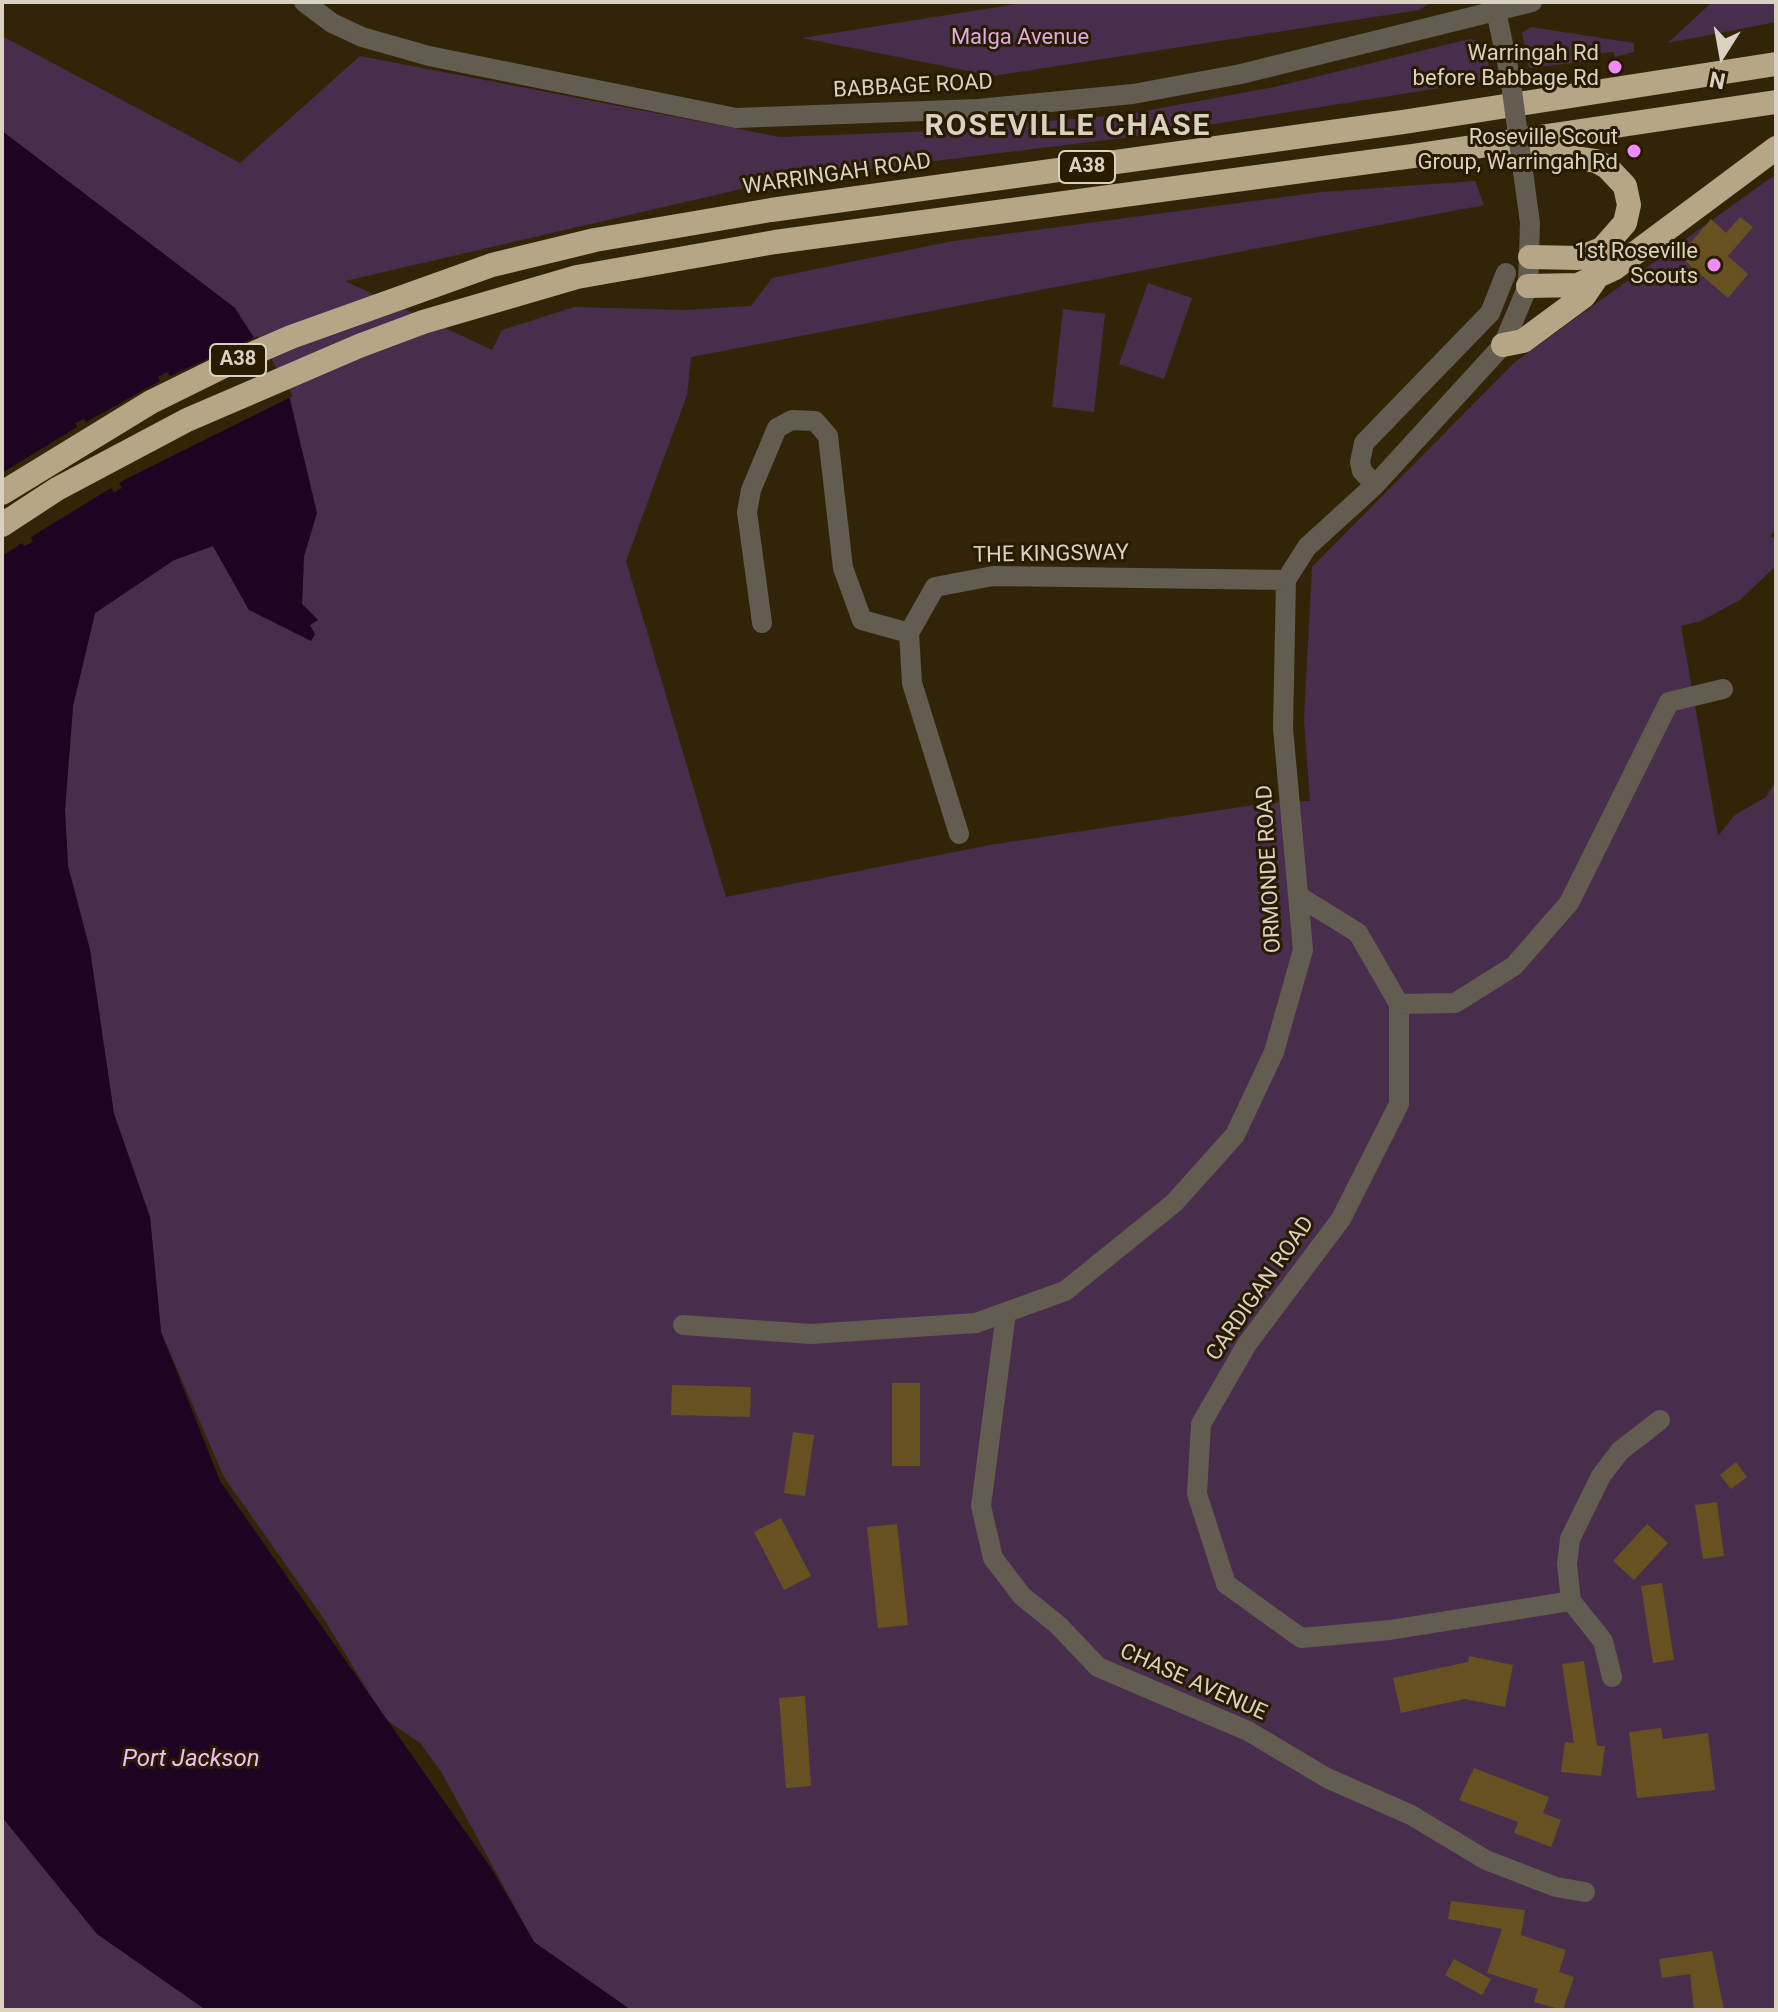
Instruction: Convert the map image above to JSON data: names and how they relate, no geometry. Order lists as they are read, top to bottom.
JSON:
{
  "streets": {
    "highway": ["A38", "WARRINGAH ROAD"],
    "street": [
      "BABBAGE ROAD",
      "THE KINGSWAY",
      "ORMONDE ROAD",
      "CARDIGAN ROAD",
      "CHASE AVENUE"
    ]
  },
  "crossings": [
    ["THE KINGSWAY", "ORMONDE ROAD"],
    ["ORMONDE ROAD", "CHASE AVENUE"]
  ],
  "districts": ["ROSEVILLE CHASE"],
  "water": ["Port Jackson"],
  "parks": ["Malga Avenue"],
  "places": ["Warringah Rd before Babbage Rd", "Roseville Scout Group, Warringah Rd", "1st Roseville Scouts"],
  "north": "bottom"
}
